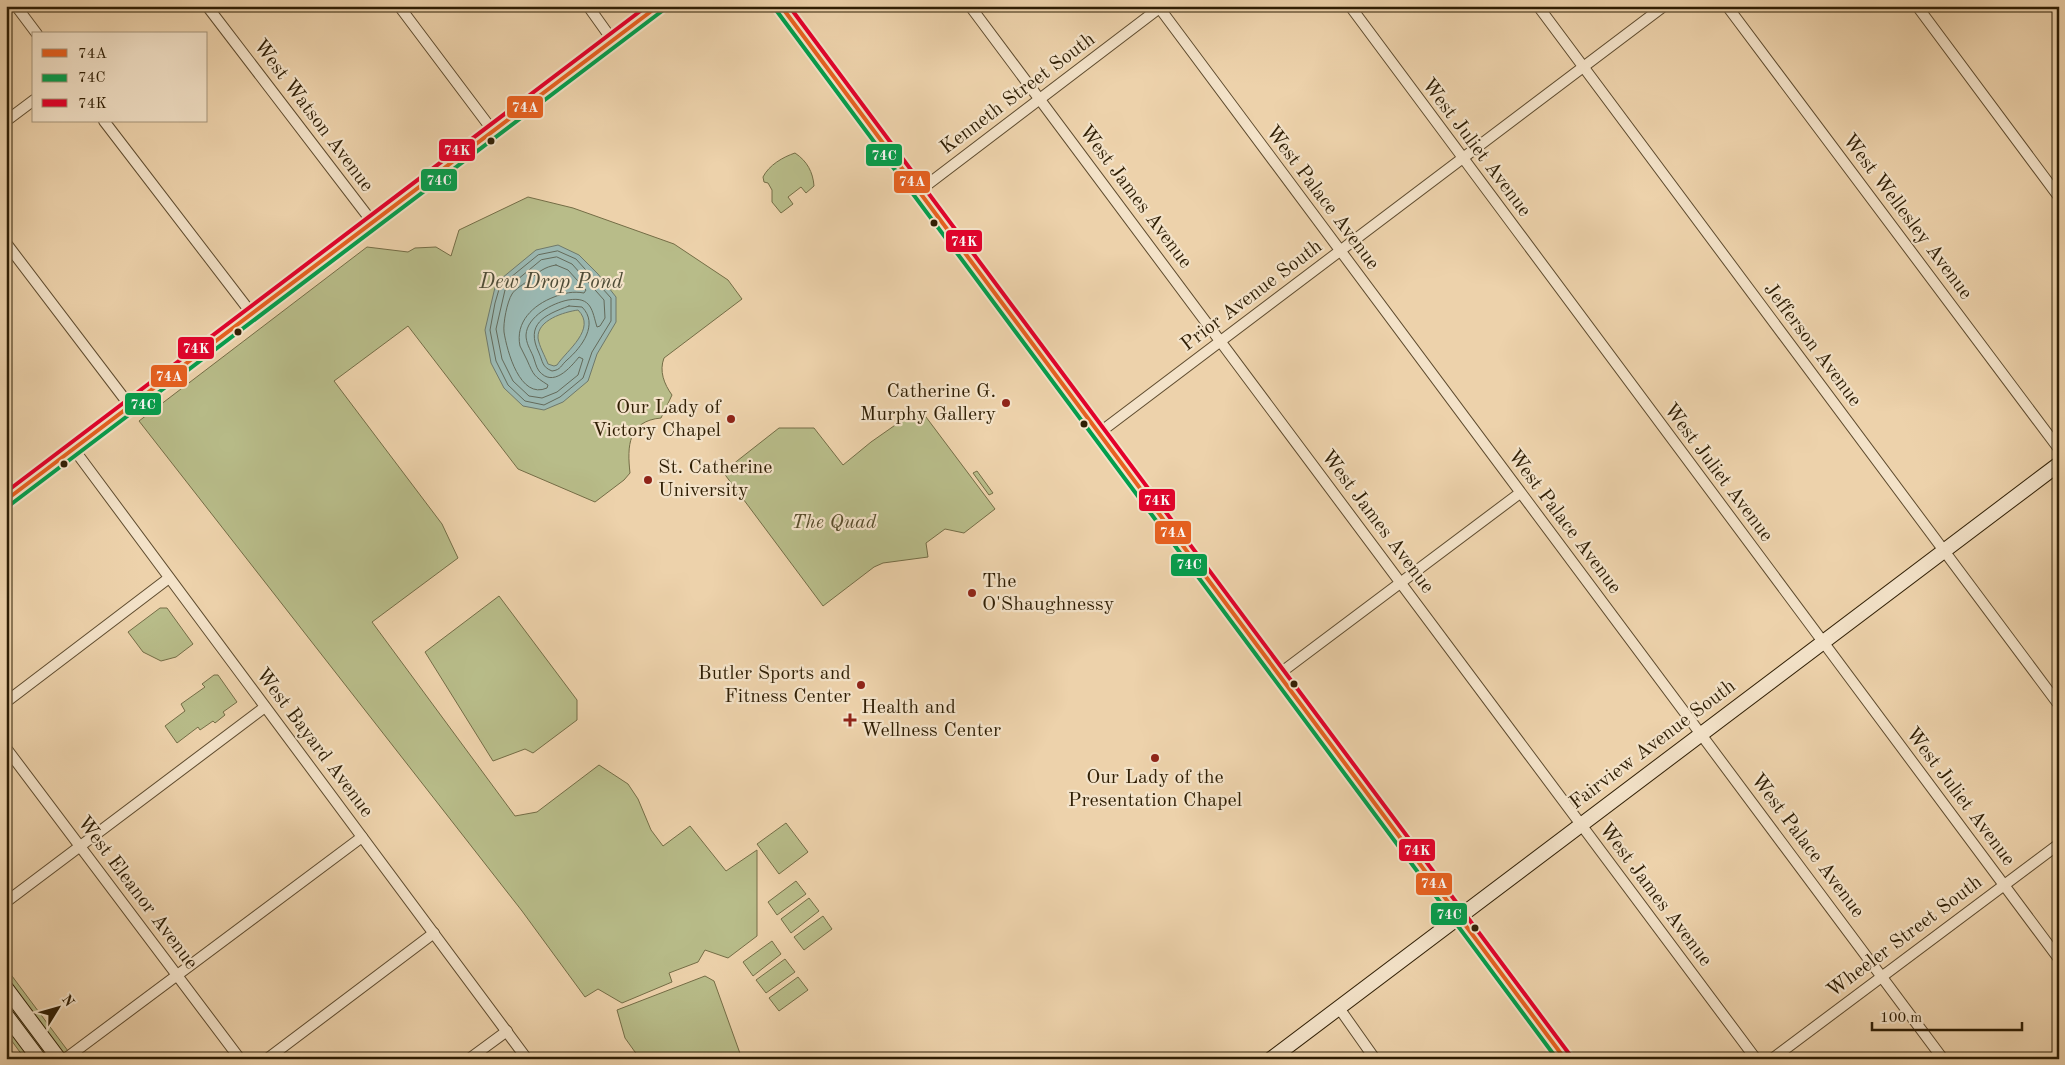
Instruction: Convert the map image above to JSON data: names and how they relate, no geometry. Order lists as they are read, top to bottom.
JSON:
{
  "streets": {
    "street": [
      "Kenneth Street South",
      "West Watson Avenue",
      "West Juliet Avenue",
      "West James Avenue",
      "West Palace Avenue",
      "West Wellesley Avenue",
      "Prior Avenue South",
      "Jefferson Avenue",
      "West Bayard Avenue",
      "Fairview Avenue South",
      "West Eleanor Avenue",
      "Wheeler Street South"
    ]
  },
  "crossings": [
    ["Kenneth Street South", "West James Avenue"],
    ["Kenneth Street South", "West Palace Avenue"],
    ["West Juliet Avenue", "Prior Avenue South"],
    ["West Juliet Avenue", "Fairview Avenue South"],
    ["West Juliet Avenue", "Wheeler Street South"],
    ["West James Avenue", "Prior Avenue South"],
    ["West James Avenue", "Fairview Avenue South"],
    ["West Palace Avenue", "Prior Avenue South"],
    ["West Palace Avenue", "Fairview Avenue South"],
    ["West Palace Avenue", "Wheeler Street South"],
    ["Prior Avenue South", "Jefferson Avenue"],
    ["Jefferson Avenue", "Fairview Avenue South"]
  ],
  "water": ["Dew Drop Pond"],
  "parks": ["The Quad"],
  "places": {
    "other": [
      "Catherine G. Murphy Gallery",
      "Our Lady of Victory Chapel",
      "St. Catherine University",
      "The O'Shaughnessy",
      "Butler Sports and Fitness Center",
      "Our Lady of the Presentation Chapel"
    ],
    "health": ["Health and Wellness Center"]
  },
  "lines": ["transit line 74A", "transit line 74K", "transit line 74C"],
  "legend": ["74A", "74C", "74K"],
  "scale_bar": "100 m",
  "north": "top right"
}
